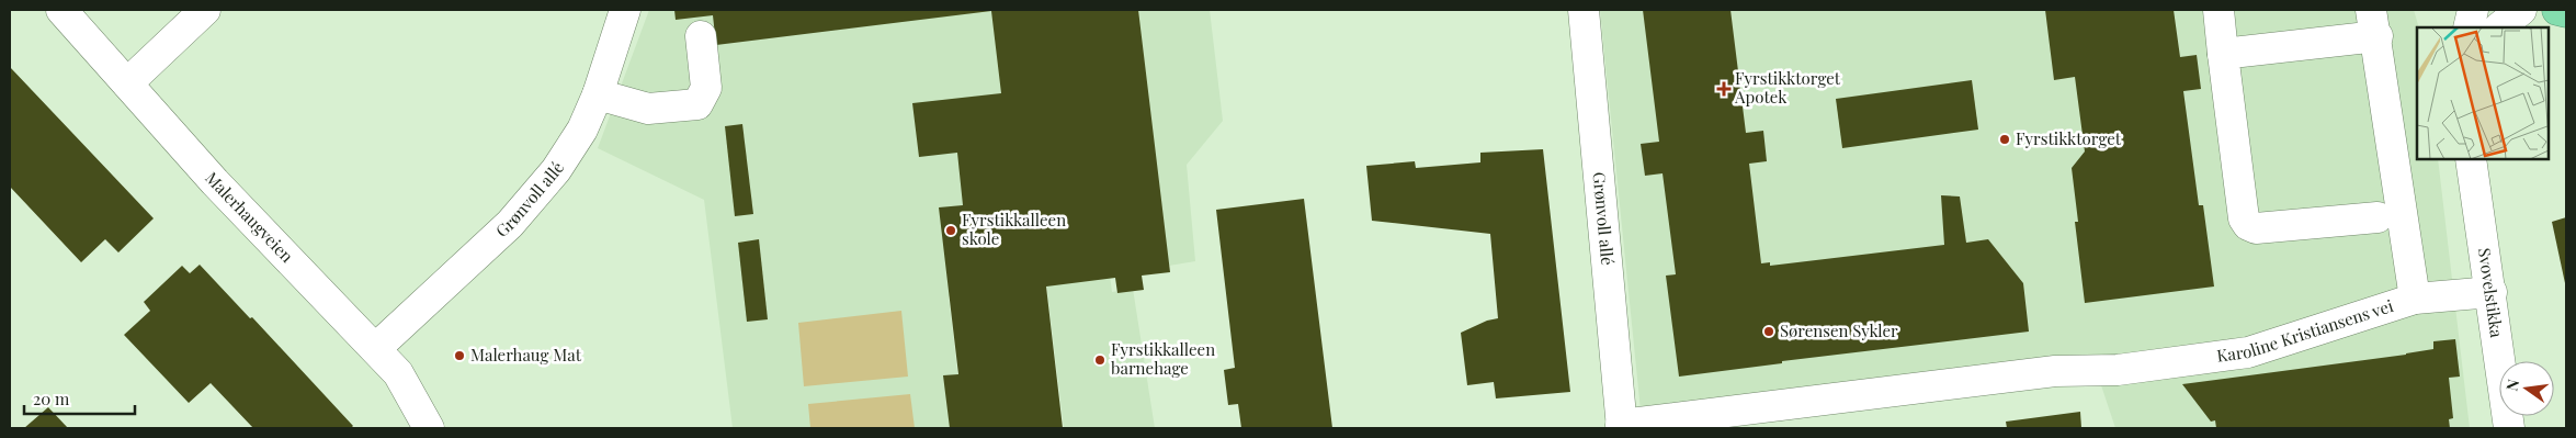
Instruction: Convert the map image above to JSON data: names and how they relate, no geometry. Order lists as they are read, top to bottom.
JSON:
{
  "streets": {
    "street": [
      "Grønvoll allé",
      "Malerhaugveien",
      "Svovelstikka",
      "Karoline Kristiansens vei"
    ]
  },
  "crossings": [
    ["Grønvoll allé", "Malerhaugveien"],
    ["Grønvoll allé", "Karoline Kristiansens vei"],
    ["Svovelstikka", "Karoline Kristiansens vei"]
  ],
  "places": {
    "health": ["Fyrstikktorget Apotek"],
    "other": [
      "Fyrstikktorget",
      "Fyrstikkalleen skole",
      "Sørensen Sykler",
      "Malerhaug Mat",
      "Fyrstikkalleen barnehage"
    ]
  },
  "scale_bar": "20 m",
  "north": "left"
}
